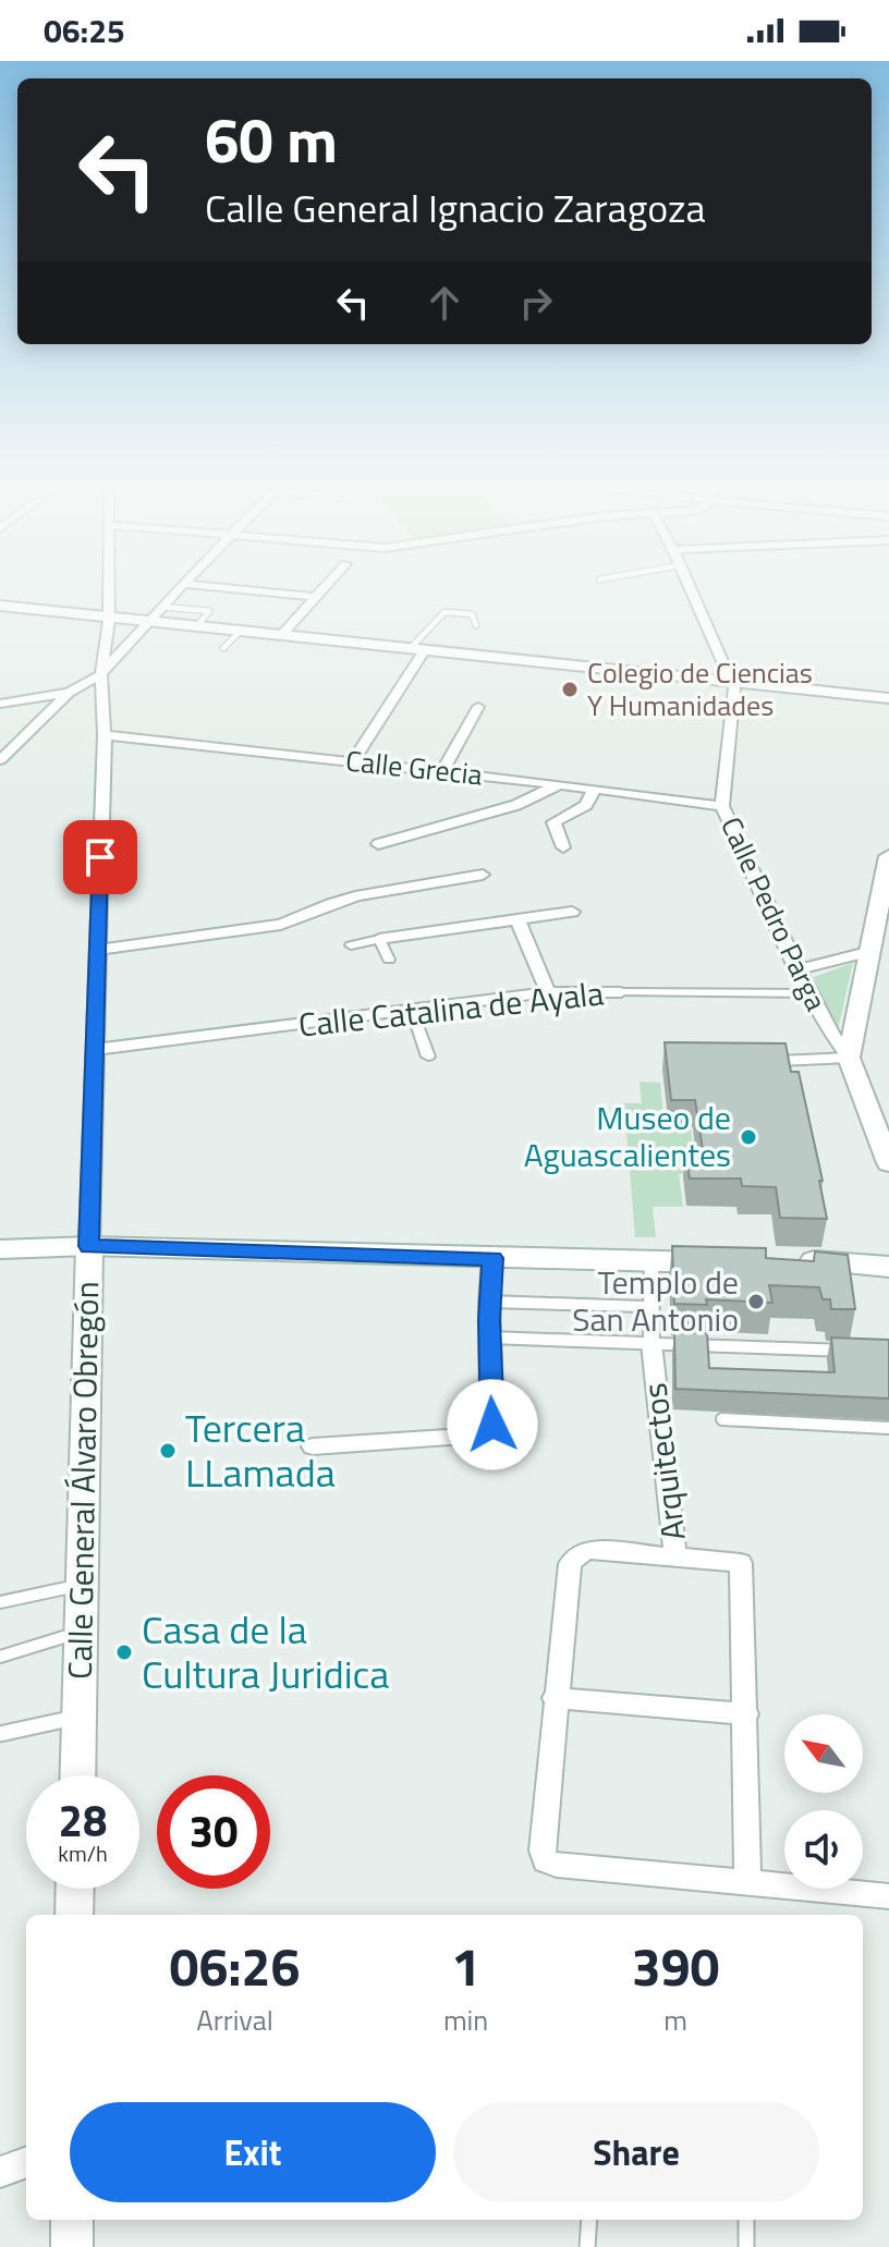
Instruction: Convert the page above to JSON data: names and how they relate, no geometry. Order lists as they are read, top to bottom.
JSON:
{
  "streets": {
    "street": [
      "Calle Grecia",
      "Calle Pedro Parga",
      "Calle Catalina de Ayala",
      "Arquitectos",
      "Calle General Álvaro Obregón"
    ]
  },
  "crossings": [
    ["Calle Grecia", "Calle Pedro Parga"],
    ["Calle Grecia", "Calle General Álvaro Obregón"],
    ["Calle Pedro Parga", "Calle Catalina de Ayala"],
    ["Calle Catalina de Ayala", "Calle General Álvaro Obregón"]
  ],
  "places": [
    "Colegio de Ciencias Y Humanidades",
    "Museo de Aguascalientes",
    "Templo de San Antonio",
    "Tercera LLamada",
    "Casa de la Cultura Juridica"
  ],
  "north": "top left",
  "page": {
    "status": "06:25",
    "turn": ["60 m", "Calle General Ignacio Zaragoza"],
    "speed": "28 km/h",
    "limit": "30",
    "eta": [
      "06:26",
      "Arrival",
      "1",
      "min",
      "390",
      "m"
    ],
    "buttons": ["Exit", "Share"]
  }
}
